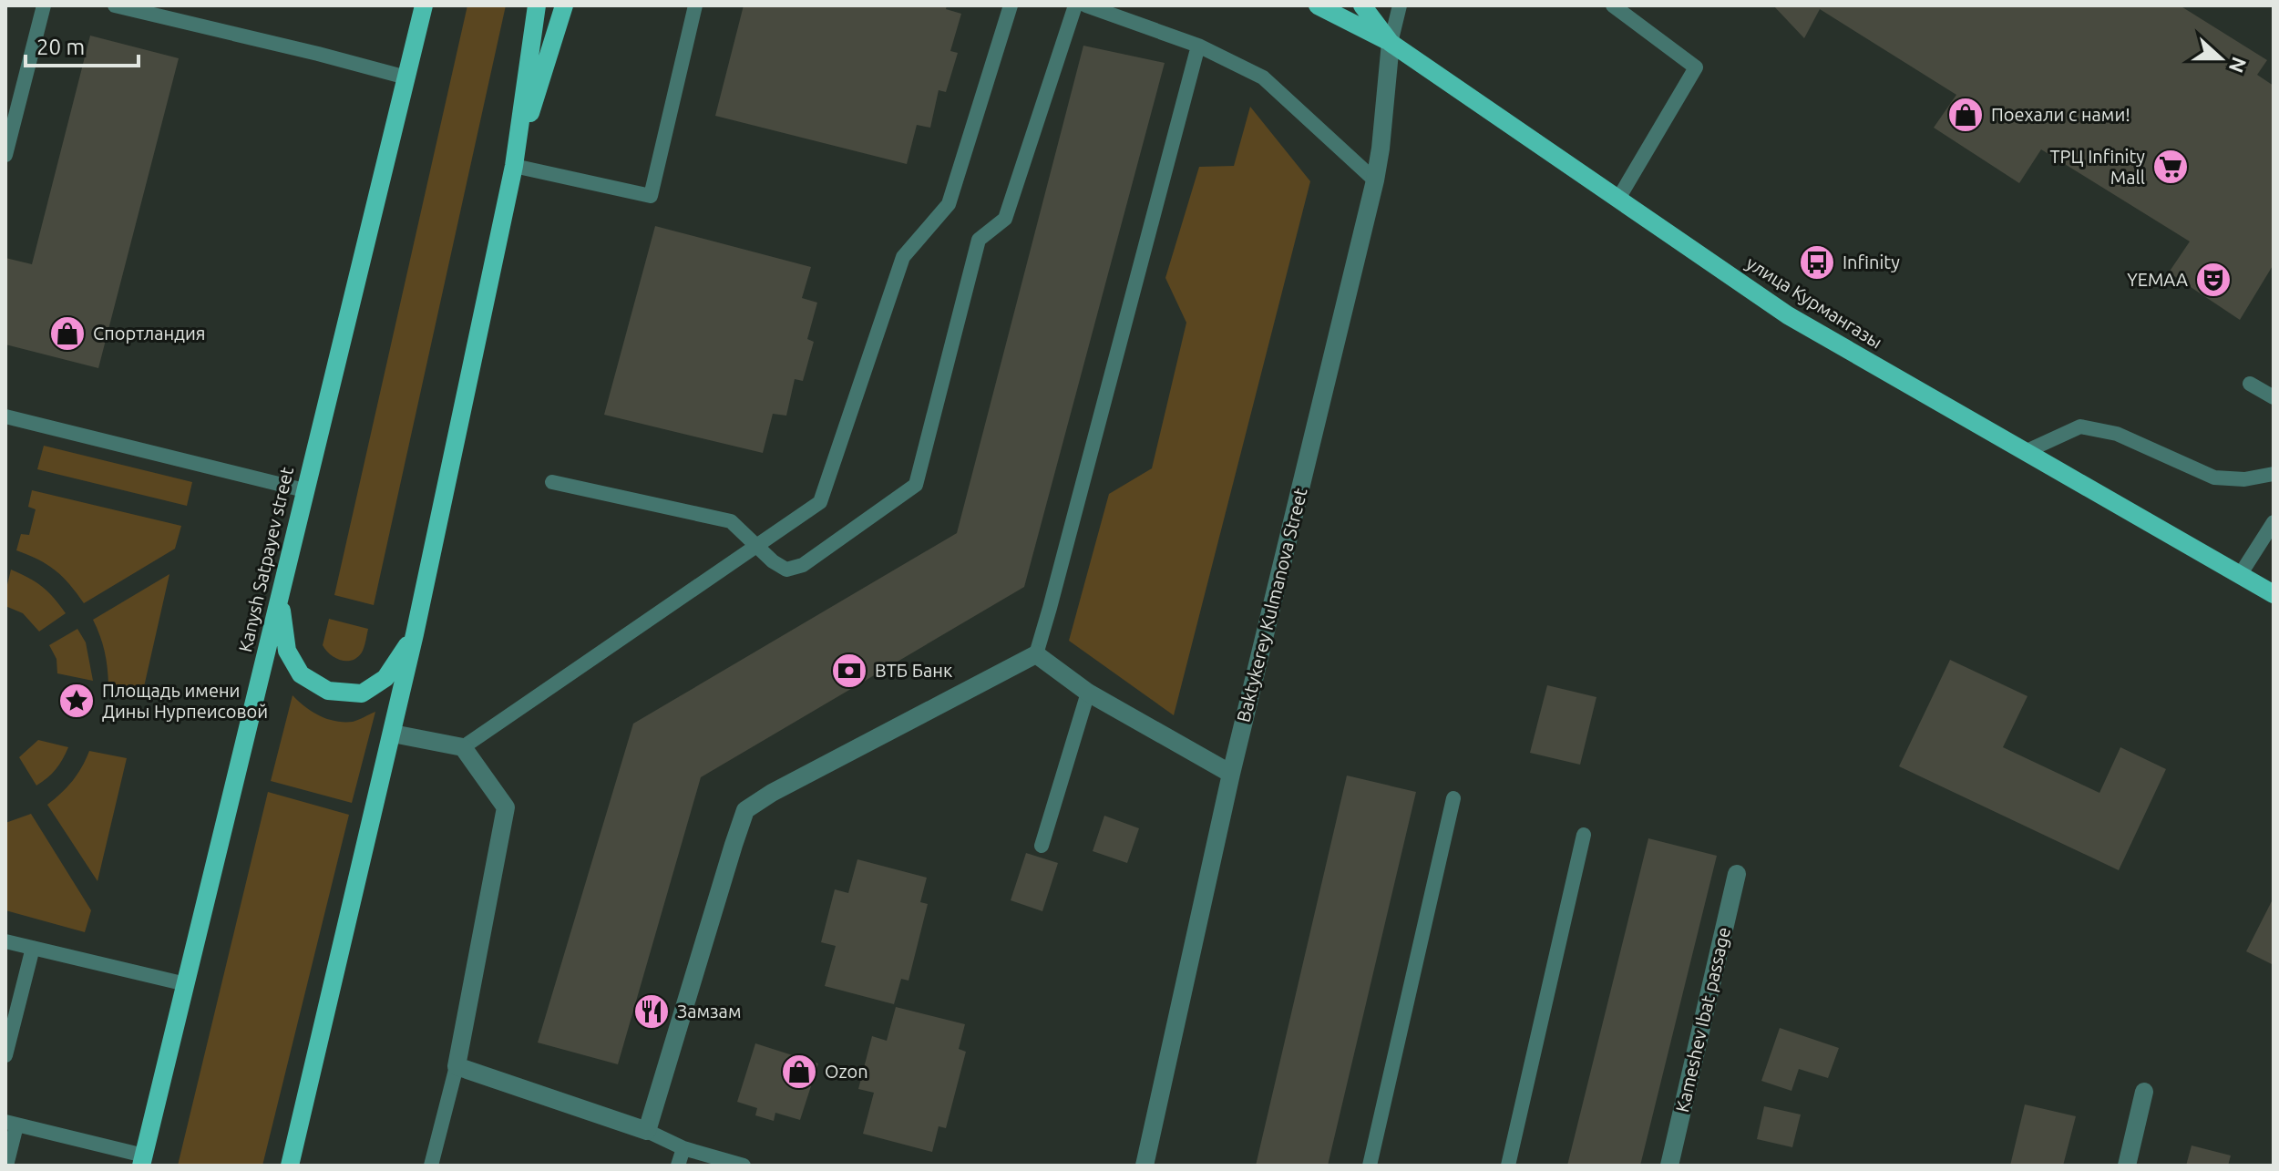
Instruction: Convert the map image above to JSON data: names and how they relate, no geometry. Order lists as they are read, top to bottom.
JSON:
{
  "streets": {
    "main road": ["улица Курмангазы", "Kanysh Satpayev street"],
    "street": ["Baktykerey Kulmanova Street", "Kameshev Ibat passage"]
  },
  "crossings": [
    ["улица Курмангазы", "Baktykerey Kulmanova Street"]
  ],
  "places": {
    "shop": ["Поехали с нами!", "Спортландия", "Ozon"],
    "supermarket": ["ТРЦ Infinity Mall"],
    "bus stop": ["Infinity"],
    "theatre": ["YEMAA"],
    "bank": ["ВТБ Банк"],
    "place": ["Площадь имени Дины Нурпеисовой"],
    "restaurant": ["Замзам"]
  },
  "scale_bar": "20 m",
  "north": "right"
}
